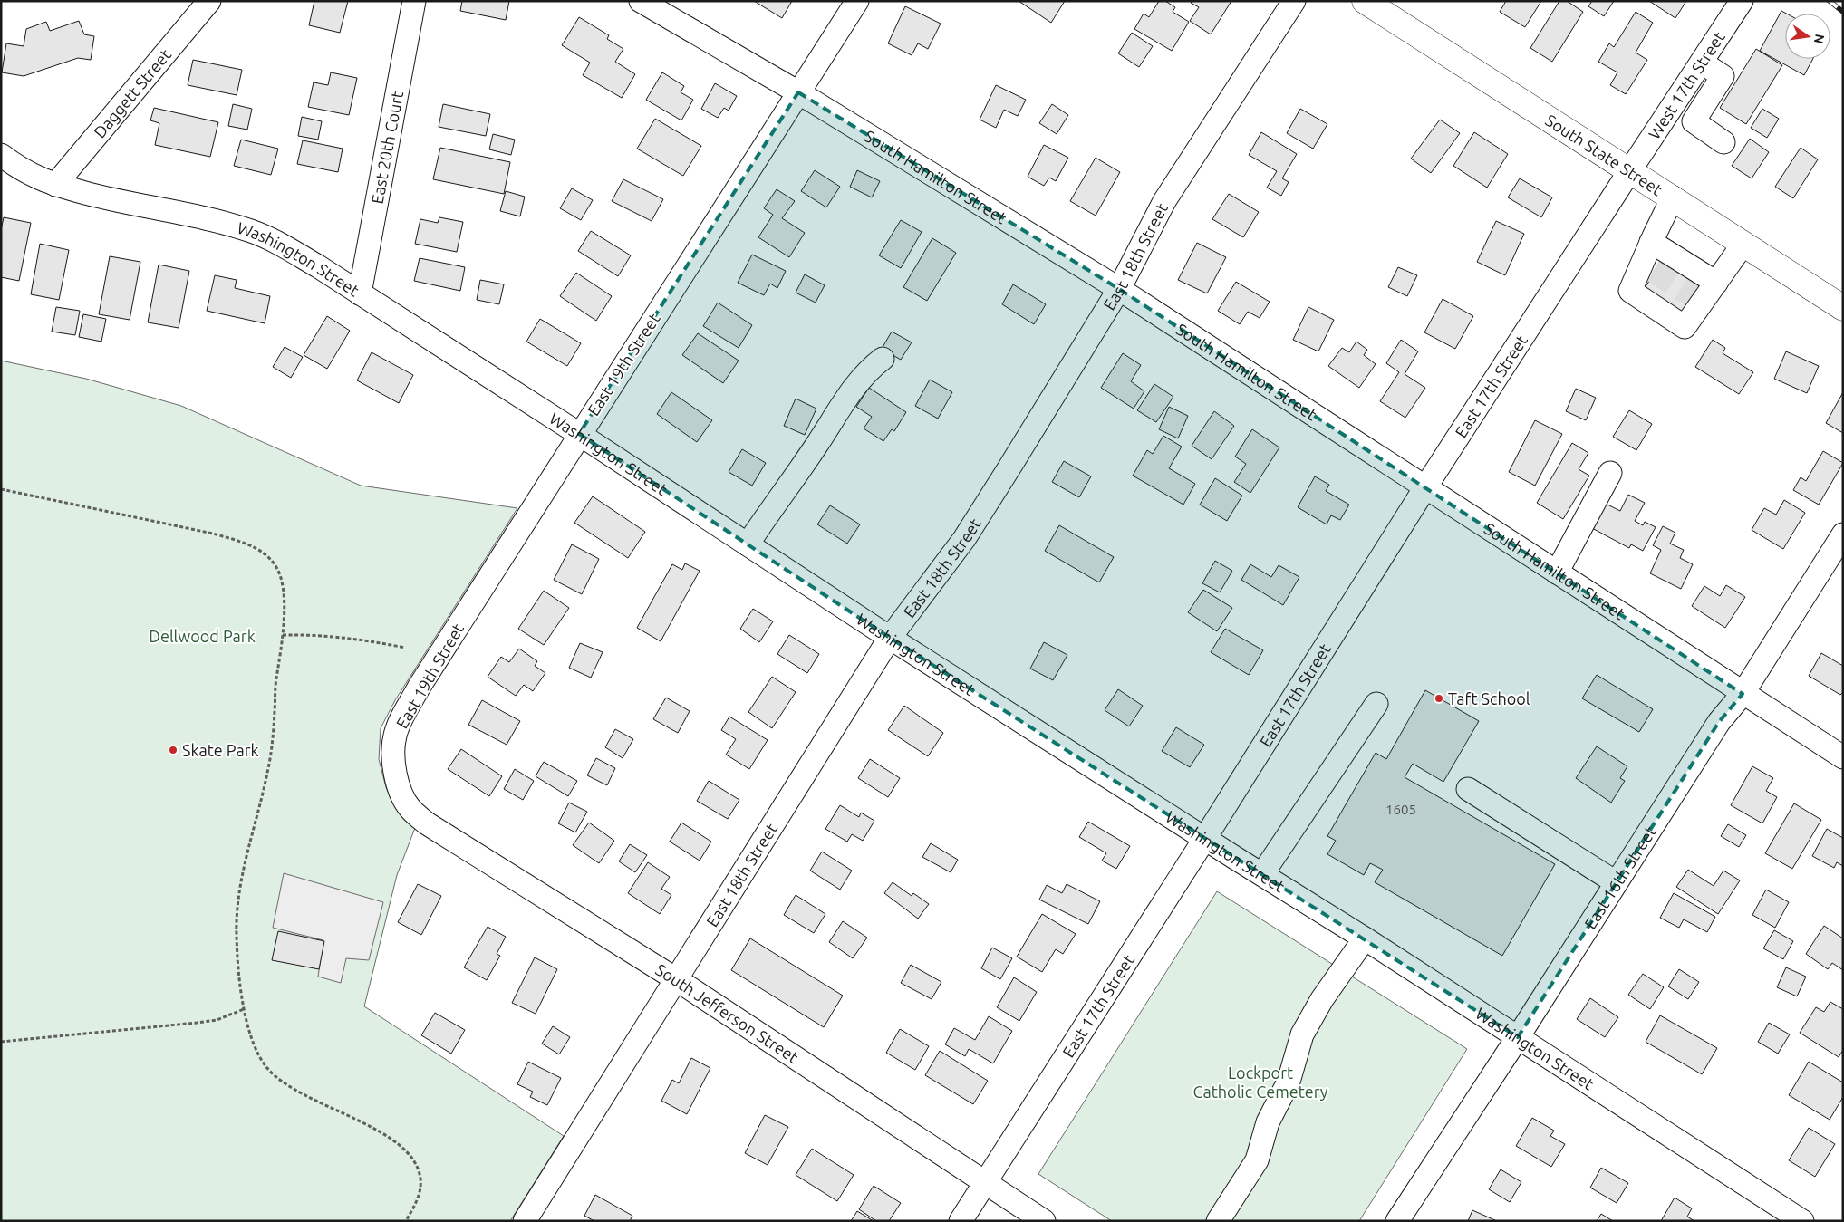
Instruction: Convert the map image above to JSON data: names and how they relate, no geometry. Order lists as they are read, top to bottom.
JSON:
{
  "streets": {
    "main road": ["South State Street"],
    "street": [
      "West 17th Street",
      "Daggett Street",
      "East 20th Court",
      "South Hamilton Street",
      "East 18th Street",
      "Washington Street",
      "East 19th Street",
      "East 17th Street",
      "East 16th Street",
      "South Jefferson Street"
    ]
  },
  "crossings": [
    ["West 17th Street", "South State Street"],
    ["West 17th Street", "East 17th Street"],
    ["Daggett Street", "Washington Street"],
    ["East 20th Court", "Washington Street"],
    ["South State Street", "East 17th Street"],
    ["South Hamilton Street", "East 18th Street"],
    ["South Hamilton Street", "East 19th Street"],
    ["South Hamilton Street", "East 17th Street"],
    ["South Hamilton Street", "East 16th Street"],
    ["East 18th Street", "Washington Street"],
    ["East 18th Street", "South Jefferson Street"],
    ["Washington Street", "East 19th Street"],
    ["Washington Street", "East 17th Street"],
    ["Washington Street", "East 16th Street"],
    ["East 19th Street", "South Jefferson Street"],
    ["East 17th Street", "South Jefferson Street"]
  ],
  "parks": ["Dellwood Park", "Lockport Catholic Cemetery"],
  "places": ["Taft School", "Skate Park"],
  "house_numbers": ["1605"],
  "north": "right"
}
